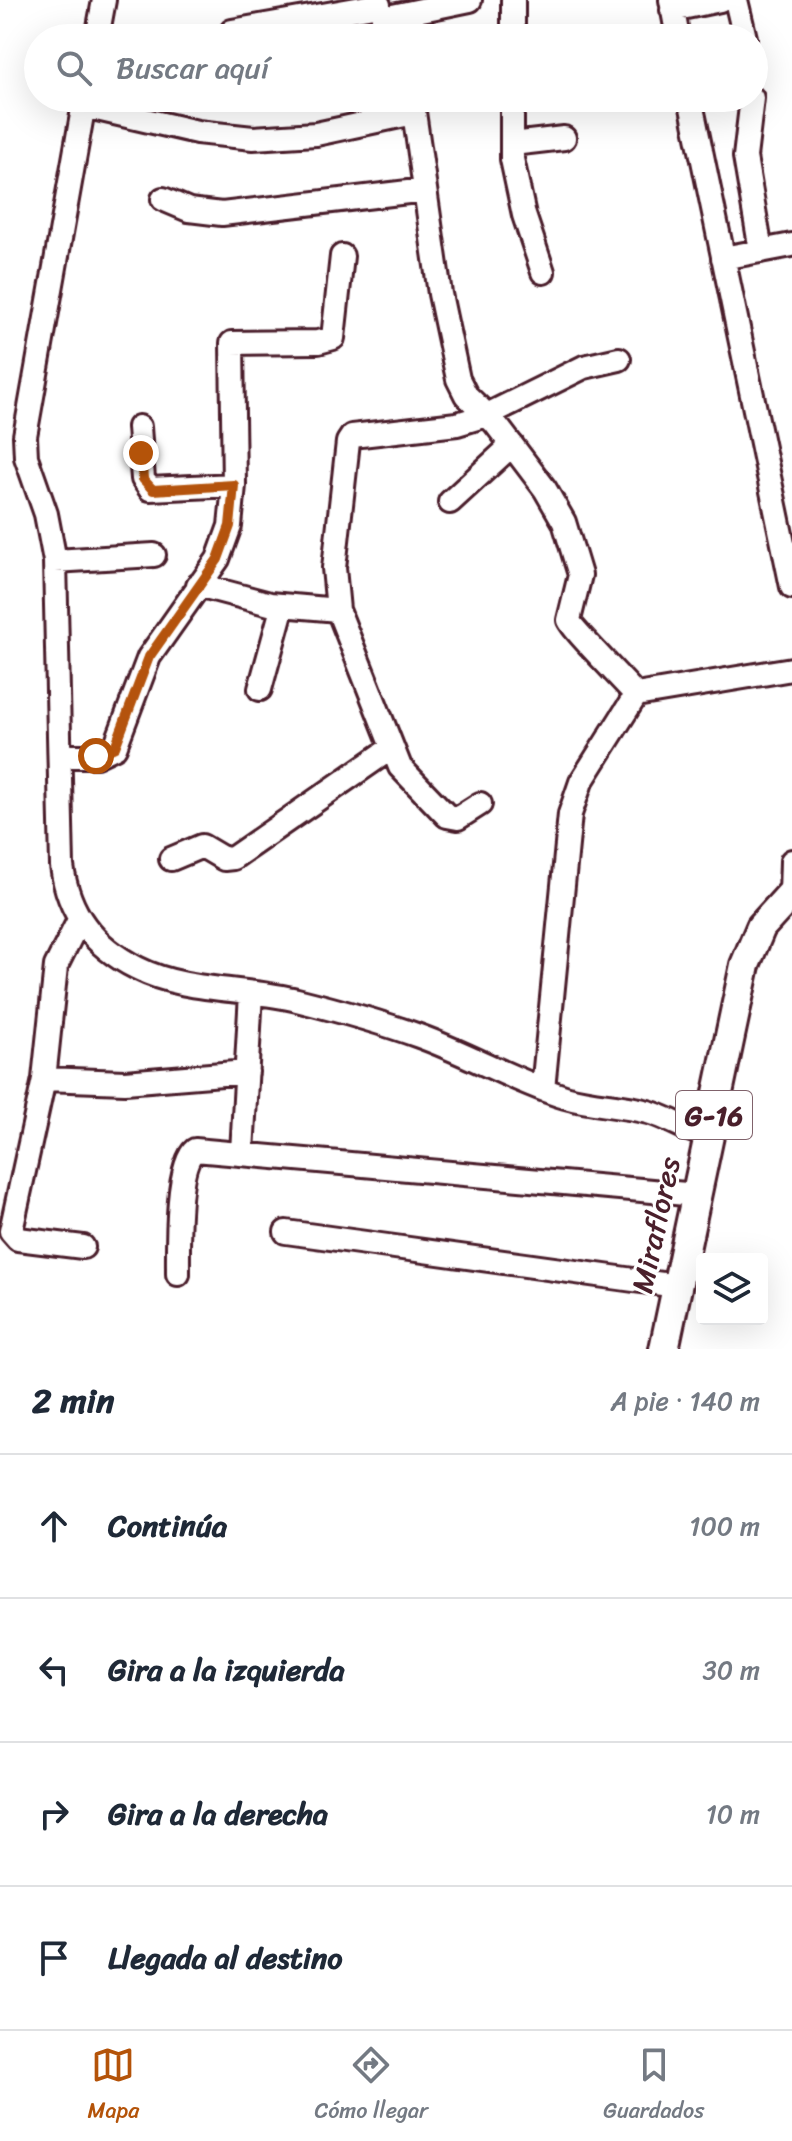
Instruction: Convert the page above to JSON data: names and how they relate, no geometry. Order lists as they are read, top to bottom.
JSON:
{
  "streets": {
    "main road": ["G-16", "Miraflores"]
  },
  "page": {
    "search": "Buscar aquí",
    "heading": ["2 min", "A pie · 140 m"],
    "list": [
      ["Continúa", "100 m"],
      ["Gira a la izquierda", "30 m"],
      ["Gira a la derecha", "10 m"],
      "Llegada al destino"
    ],
    "nav": ["Mapa", "Cómo llegar", "Guardados"]
  }
}
